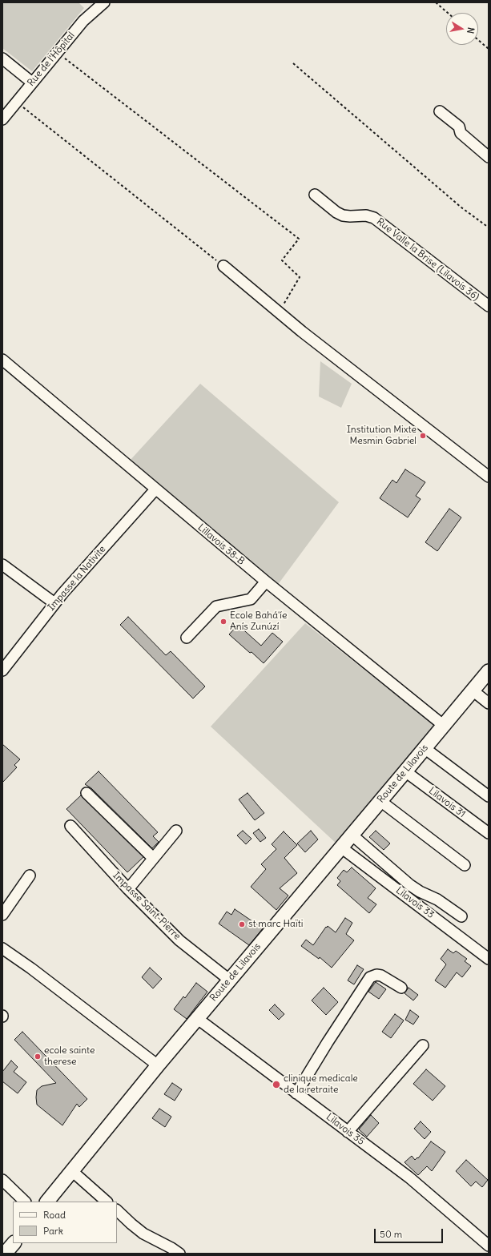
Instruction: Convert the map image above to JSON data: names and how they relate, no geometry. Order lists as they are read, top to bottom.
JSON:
{
  "streets": {
    "main road": ["Route de Lilavois"],
    "street": [
      "Rue de l'Hôpital",
      "Rue Valle la Brise (Lilavois 36)",
      "Lillavois 38-B",
      "Impasse la Nativite",
      "Lilavois 31",
      "Lilavois 33",
      "Impasse Saint-Pierre",
      "Lilavois 35"
    ]
  },
  "crossings": [
    ["Lillavois 38-B", "Impasse la Nativite"],
    ["Lillavois 38-B", "Route de Lilavois"],
    ["Route de Lilavois", "Lilavois 31"],
    ["Route de Lilavois", "Lilavois 33"],
    ["Route de Lilavois", "Impasse Saint-Pierre"],
    ["Route de Lilavois", "Lilavois 35"]
  ],
  "places": [
    "Institution Mixte Mesmin Gabriel",
    "Ecole Bahá'íe Anís Zunúzí",
    "st marc Haïti",
    "ecole sainte therese",
    "clinique medicale de la retraite"
  ],
  "legend": ["Road", "Park"],
  "scale_bar": "50 m",
  "north": "right"
}
